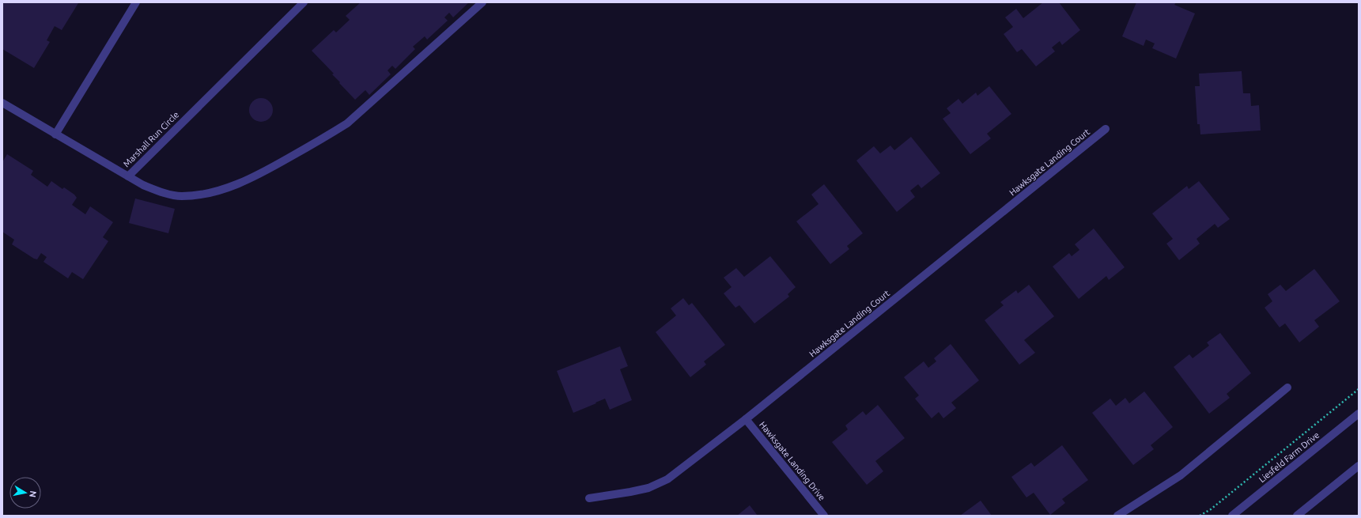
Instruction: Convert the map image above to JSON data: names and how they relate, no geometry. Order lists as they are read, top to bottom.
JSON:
{
  "streets": {
    "street": [
      "Marshall Run Circle",
      "Hawksgate Landing Court",
      "Liesfeld Farm Drive",
      "Hawksgate Landing Drive"
    ]
  },
  "crossings": [
    ["Hawksgate Landing Court", "Hawksgate Landing Drive"]
  ],
  "north": "right"
}
